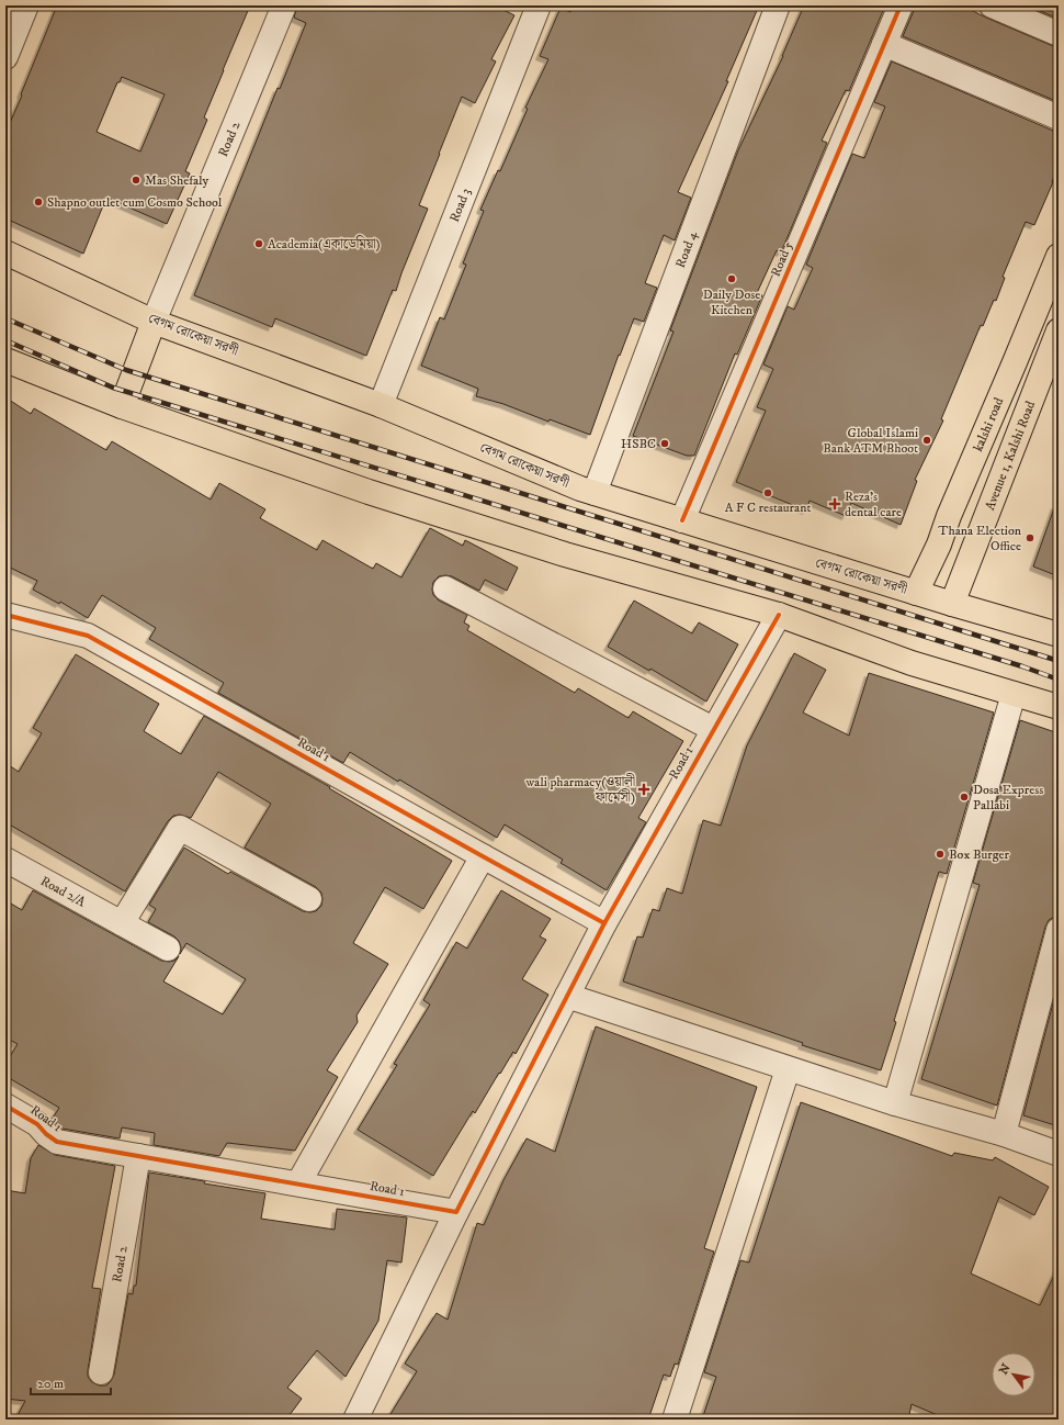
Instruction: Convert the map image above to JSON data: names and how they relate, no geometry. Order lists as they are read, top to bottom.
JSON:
{
  "streets": {
    "main road": ["বেগম রোকেয়া সরণী", "kalshi road", "Avenue 1, Kalshi Road"],
    "street": [
      "Road 2",
      "Road 3",
      "Road 4",
      "Road 5",
      "Road 1",
      "Road 2/A"
    ]
  },
  "crossings": [
    ["Road 2", "বেগম রোকেয়া সরণী"],
    ["Road 2", "Road 1"],
    ["Road 3", "বেগম রোকেয়া সরণী"],
    ["Road 4", "বেগম রোকেয়া সরণী"],
    ["Road 5", "বেগম রোকেয়া সরণী"],
    ["বেগম রোকেয়া সরণী", "kalshi road"],
    ["বেগম রোকেয়া সরণী", "Avenue 1, Kalshi Road"]
  ],
  "places": {
    "other": [
      "Mas Shefaly",
      "Shapno outlet cum Cosmo School",
      "Academia(একাডেমিয়া)",
      "Daily Dose Kitchen",
      "Global Islami Bank ATM Bhoot",
      "HSBC",
      "A F C restaurant",
      "Thana Election Office",
      "Dosa Express Pallabi",
      "Box Burger"
    ],
    "health": ["Reza's dental care", "wali pharmacy(ওয়ালী ফার্মেসী)"]
  },
  "scale_bar": "20 m",
  "north": "top left"
}
